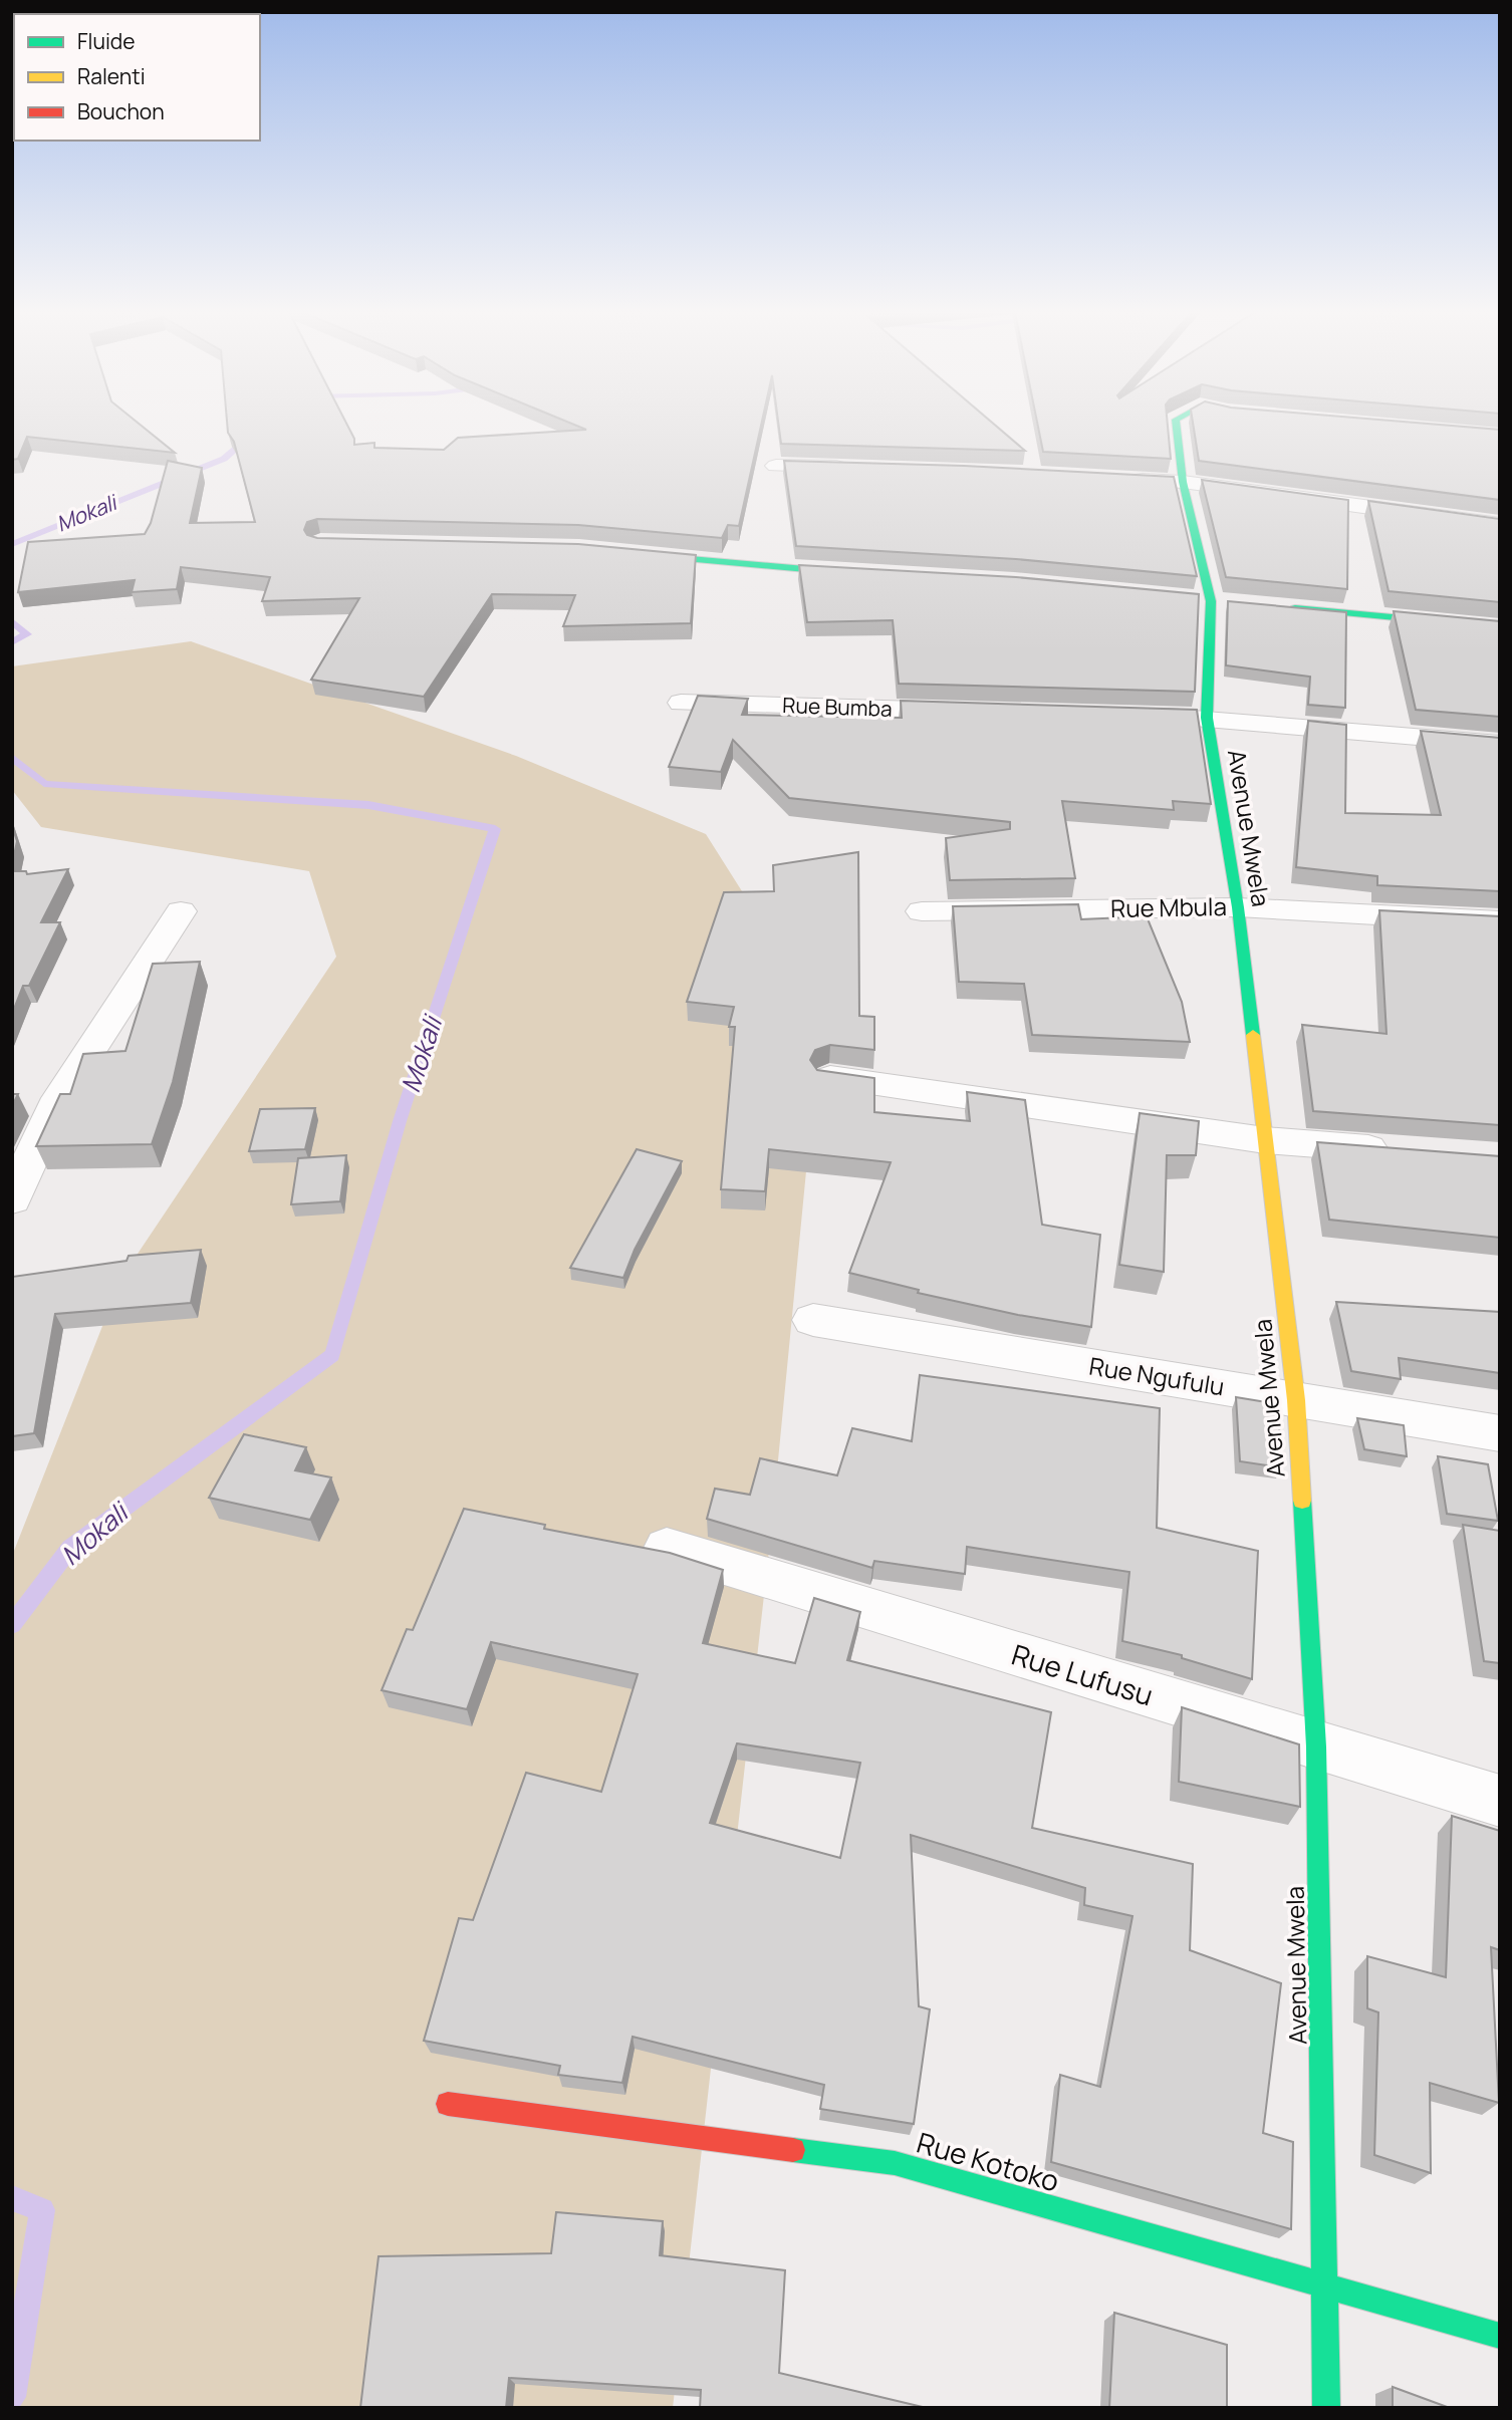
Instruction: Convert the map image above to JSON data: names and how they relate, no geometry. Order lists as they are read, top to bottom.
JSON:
{
  "streets": {
    "street": [
      "Rue Bumba",
      "Avenue Mwela",
      "Rue Mbula",
      "Rue Ngufulu",
      "Rue Lufusu",
      "Rue Kotoko"
    ]
  },
  "crossings": [
    ["Avenue Mwela", "Rue Mbula"],
    ["Avenue Mwela", "Rue Ngufulu"],
    ["Avenue Mwela", "Rue Lufusu"],
    ["Avenue Mwela", "Rue Kotoko"]
  ],
  "water": ["Mokali"],
  "legend": ["Fluide", "Ralenti", "Bouchon"]
}
